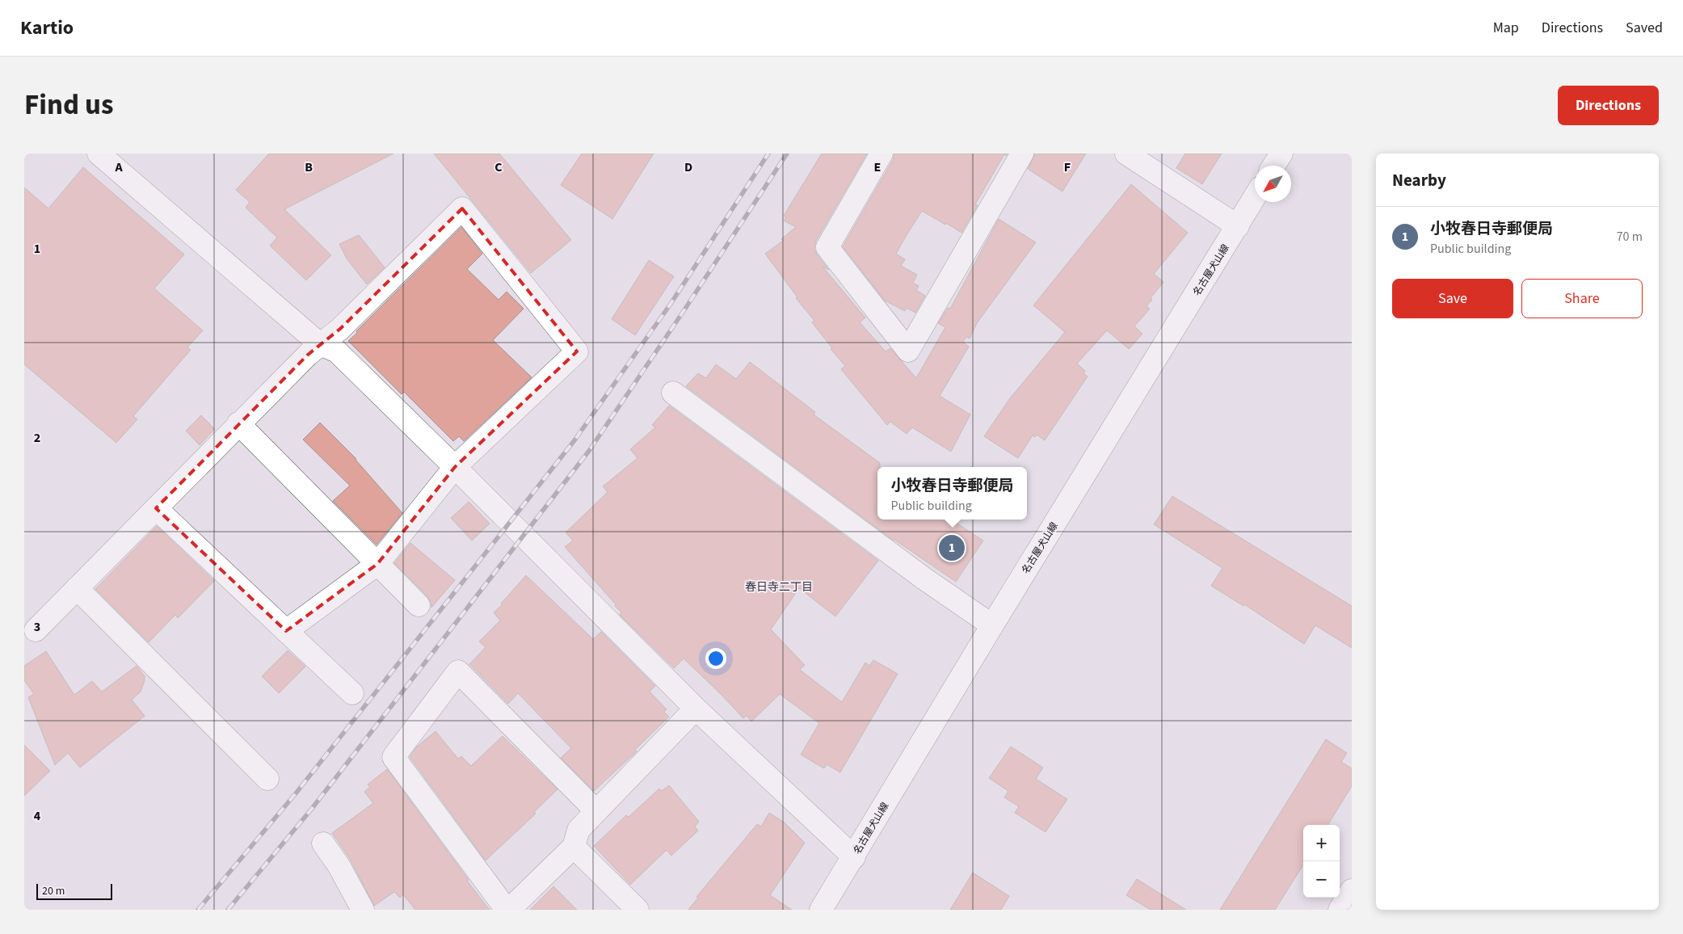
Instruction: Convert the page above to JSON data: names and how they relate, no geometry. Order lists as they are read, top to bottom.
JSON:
{
  "streets": {
    "street": ["名古屋犬山線"]
  },
  "districts": ["春日寺二丁目"],
  "scale_bar": "20 m",
  "north": "bottom left",
  "page": {
    "header": "Kartio",
    "nav": ["Map", "Directions", "Saved"],
    "title": "Find us",
    "buttons": [
      "Directions",
      ["Save", "Share"]
    ],
    "heading": "Nearby",
    "list": [
      {
        "mark": "1",
        "name": "小牧春日寺郵便局",
        "note": "Public building",
        "value": "70 m"
      }
    ],
    "popup": ["小牧春日寺郵便局", "Public building"],
    "pins": "1",
    "map_buttons": ["+", "−"],
    "scale": "20 m"
  },
  "grid": {
    "columns": [
      "A",
      "B",
      "C",
      "D",
      "E",
      "F"
    ],
    "rows": [
      "1",
      "2",
      "3",
      "4"
    ]
  }
}
